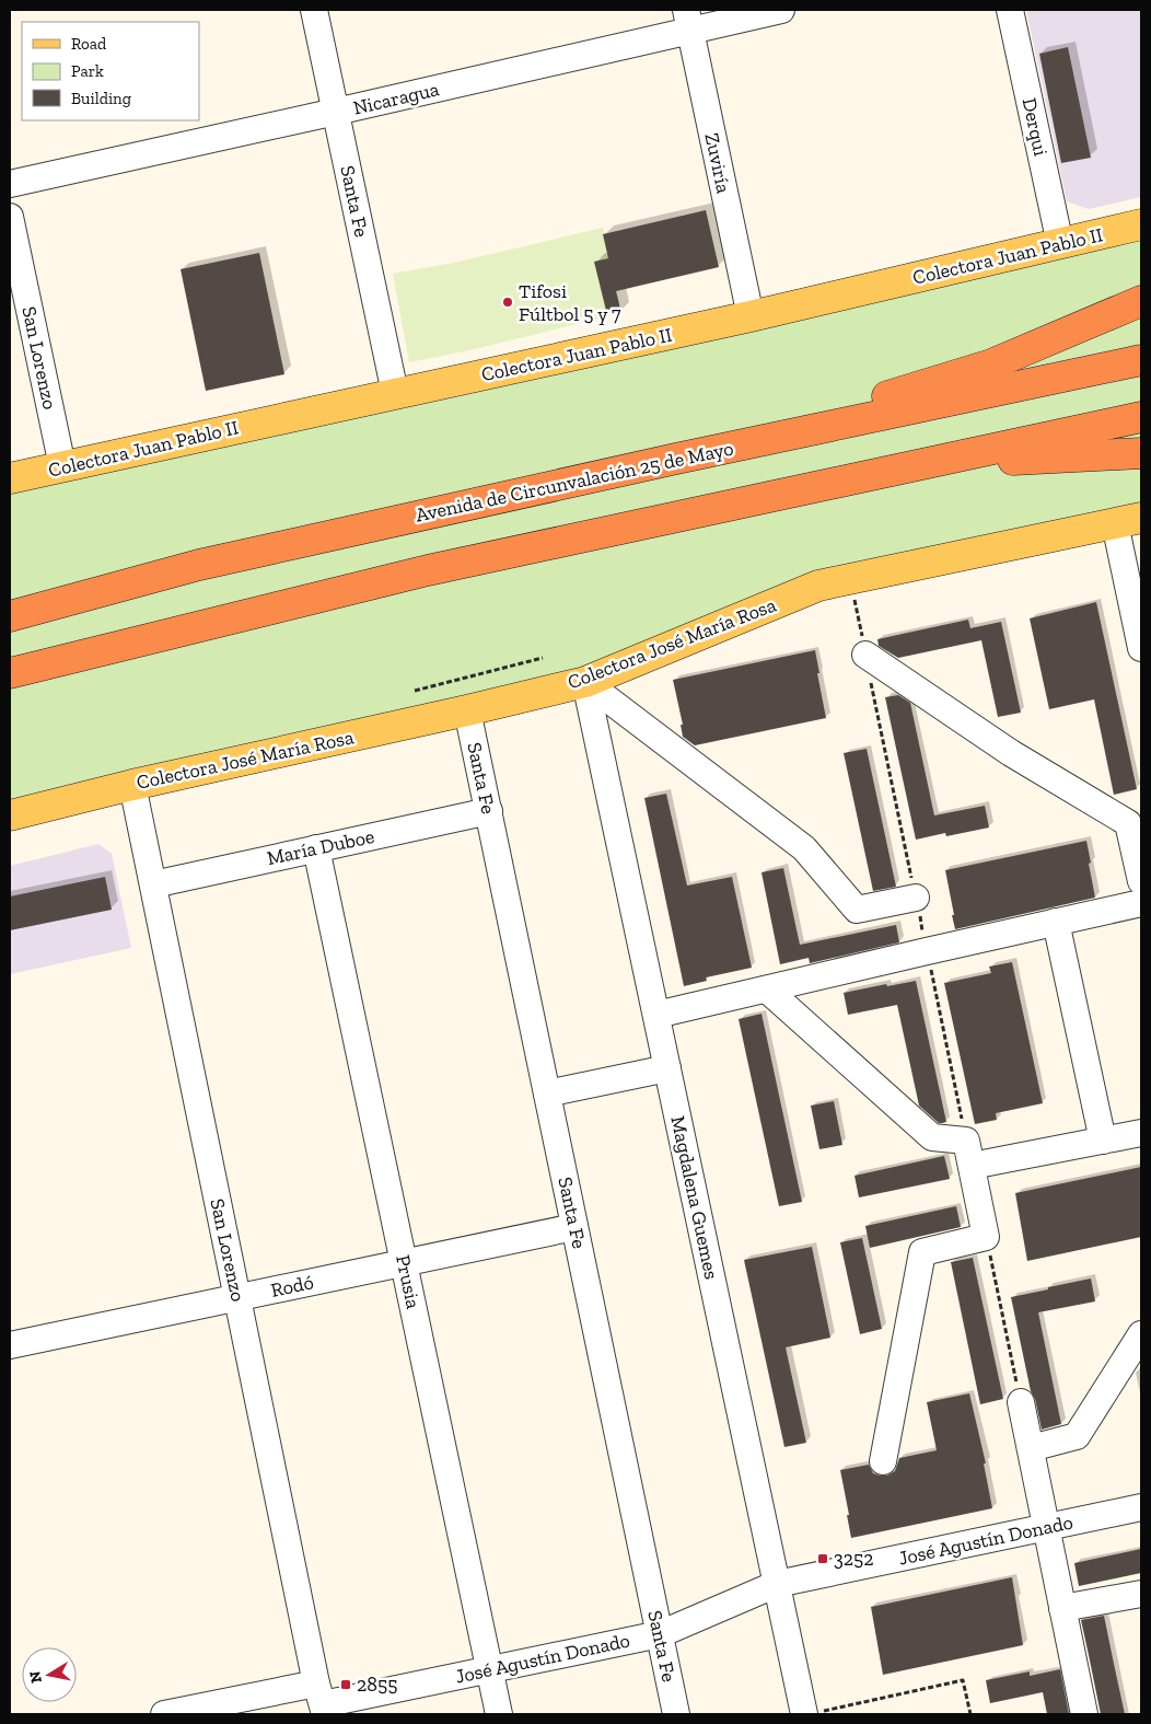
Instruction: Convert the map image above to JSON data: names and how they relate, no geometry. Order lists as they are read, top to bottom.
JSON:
{
  "streets": {
    "highway": ["Avenida de Circunvalación 25 de Mayo"],
    "main road": ["Colectora Juan Pablo II", "Colectora José María Rosa"],
    "street": [
      "Nicaragua",
      "Derqui",
      "Zuviría",
      "Santa Fe",
      "San Lorenzo",
      "María Duboe",
      "Magdalena Guemes",
      "Prusia",
      "Rodó",
      "José Agustín Donado"
    ]
  },
  "crossings": [
    ["Nicaragua", "Zuviría"],
    ["Nicaragua", "Santa Fe"],
    ["Derqui", "Colectora Juan Pablo II"],
    ["Zuviría", "Colectora Juan Pablo II"],
    ["Santa Fe", "Colectora Juan Pablo II"],
    ["Santa Fe", "Colectora José María Rosa"],
    ["Santa Fe", "María Duboe"],
    ["Santa Fe", "Rodó"],
    ["Santa Fe", "José Agustín Donado"],
    ["Colectora Juan Pablo II", "San Lorenzo"],
    ["San Lorenzo", "Colectora José María Rosa"],
    ["San Lorenzo", "María Duboe"],
    ["San Lorenzo", "Rodó"],
    ["San Lorenzo", "José Agustín Donado"],
    ["Colectora José María Rosa", "Magdalena Guemes"],
    ["María Duboe", "Prusia"],
    ["Magdalena Guemes", "José Agustín Donado"],
    ["Prusia", "Rodó"],
    ["Prusia", "José Agustín Donado"]
  ],
  "places": {
    "other": ["Tifosi Fúltbol 5 y 7"],
    "transit": ["3252", "2855"]
  },
  "legend": ["Road", "Park", "Building"],
  "north": "left"
}
